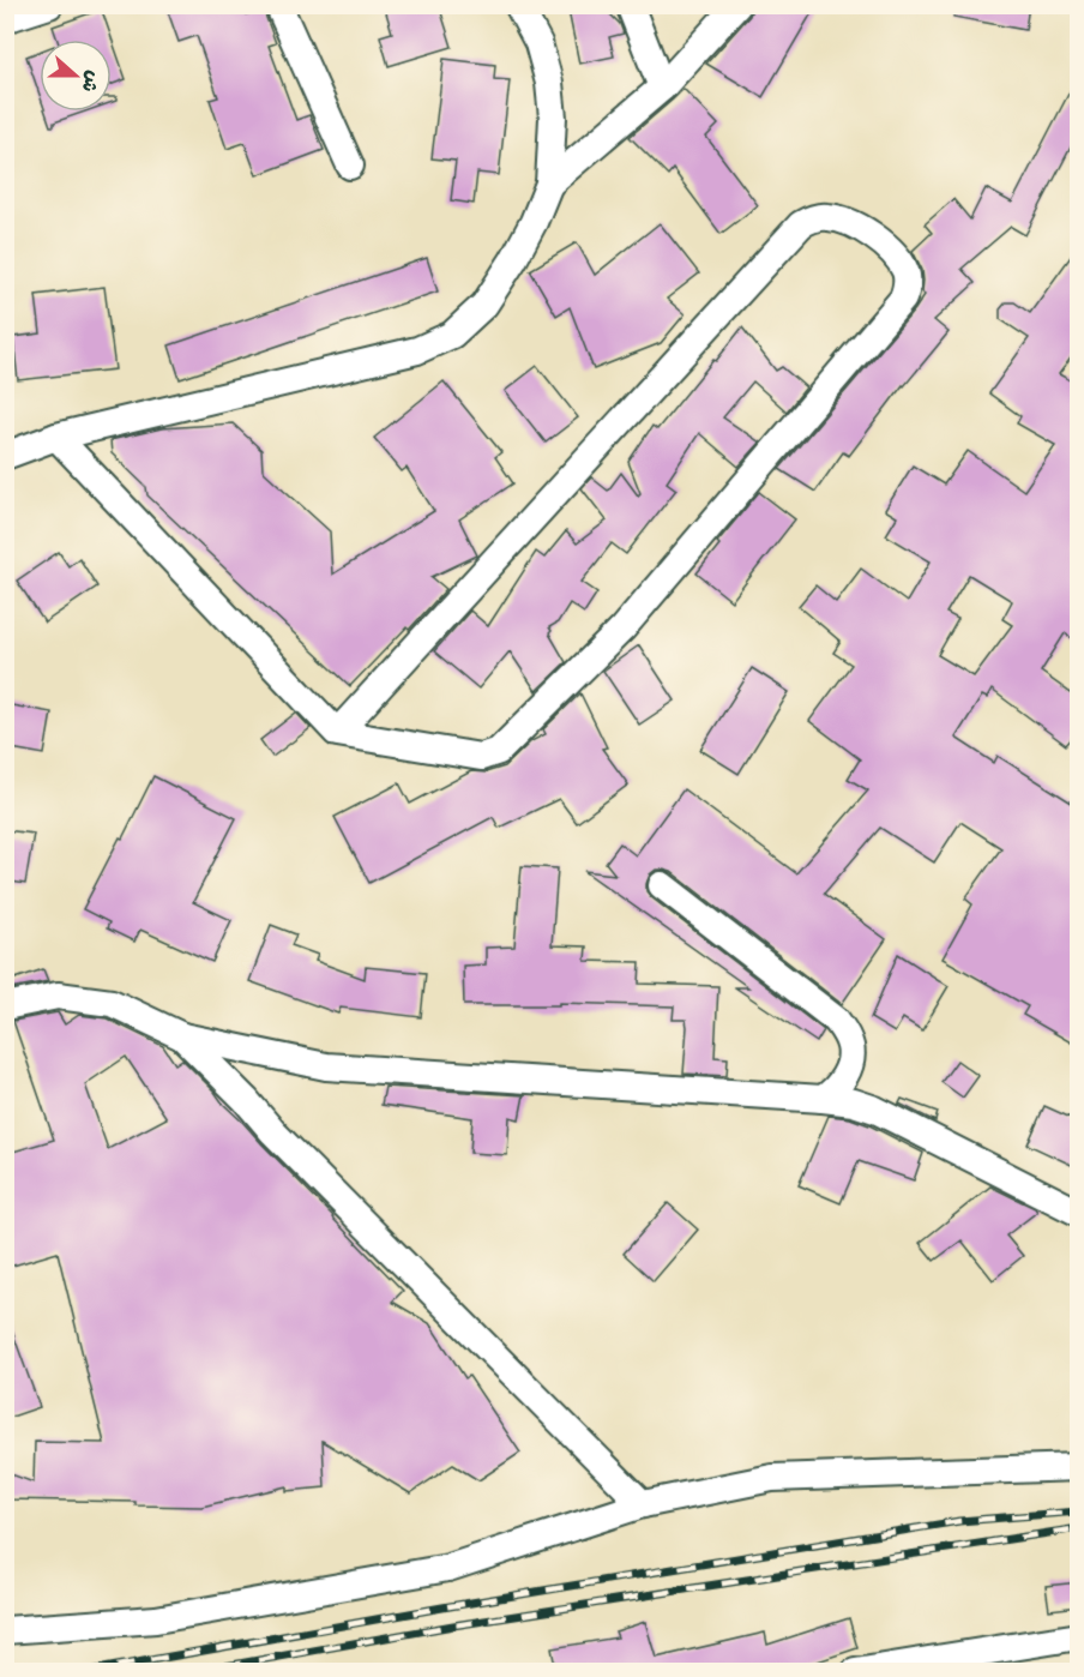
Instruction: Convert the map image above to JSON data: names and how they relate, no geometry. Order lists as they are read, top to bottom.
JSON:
{
  "north": "right"
}
